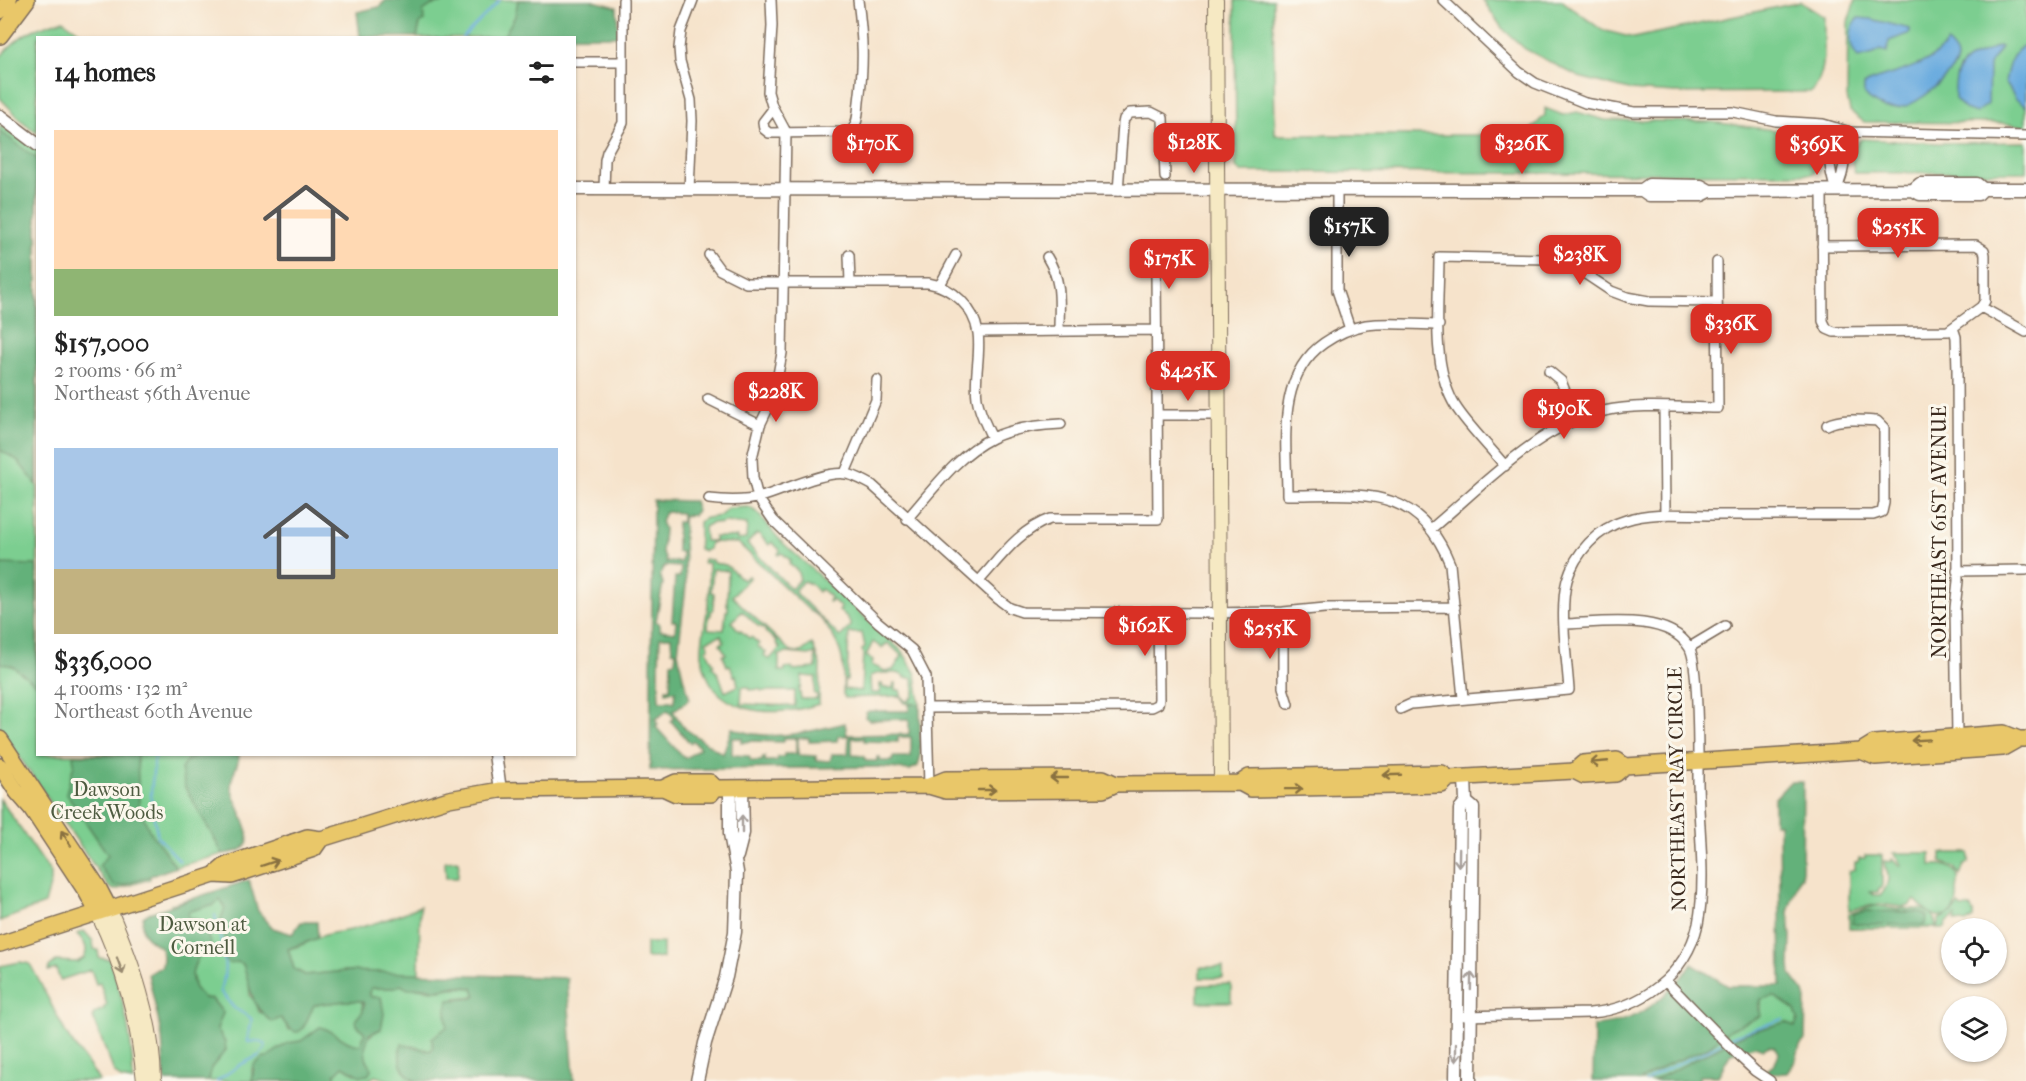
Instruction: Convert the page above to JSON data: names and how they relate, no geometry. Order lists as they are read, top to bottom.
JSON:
{
  "streets": {
    "street": ["NORTHEAST 61ST AVENUE", "NORTHEAST RAY CIRCLE"]
  },
  "parks": ["Dawson Creek Woods", "Dawson at Cornell"],
  "page": {
    "heading": "14 homes",
    "list": [
      {
        "name": "$157,000",
        "note": "2 rooms · 66 m² · Northeast 56th Avenue"
      },
      {
        "name": "$336,000",
        "note": "4 rooms · 132 m² · Northeast 60th Avenue"
      }
    ],
    "price": [
      "$128K",
      "$170K",
      "$326K",
      "$369K",
      "$157K",
      "$255K",
      "$238K",
      "$175K",
      "$336K",
      "$425K",
      "$228K",
      "$190K",
      "$162K",
      "$255K"
    ]
  }
}
